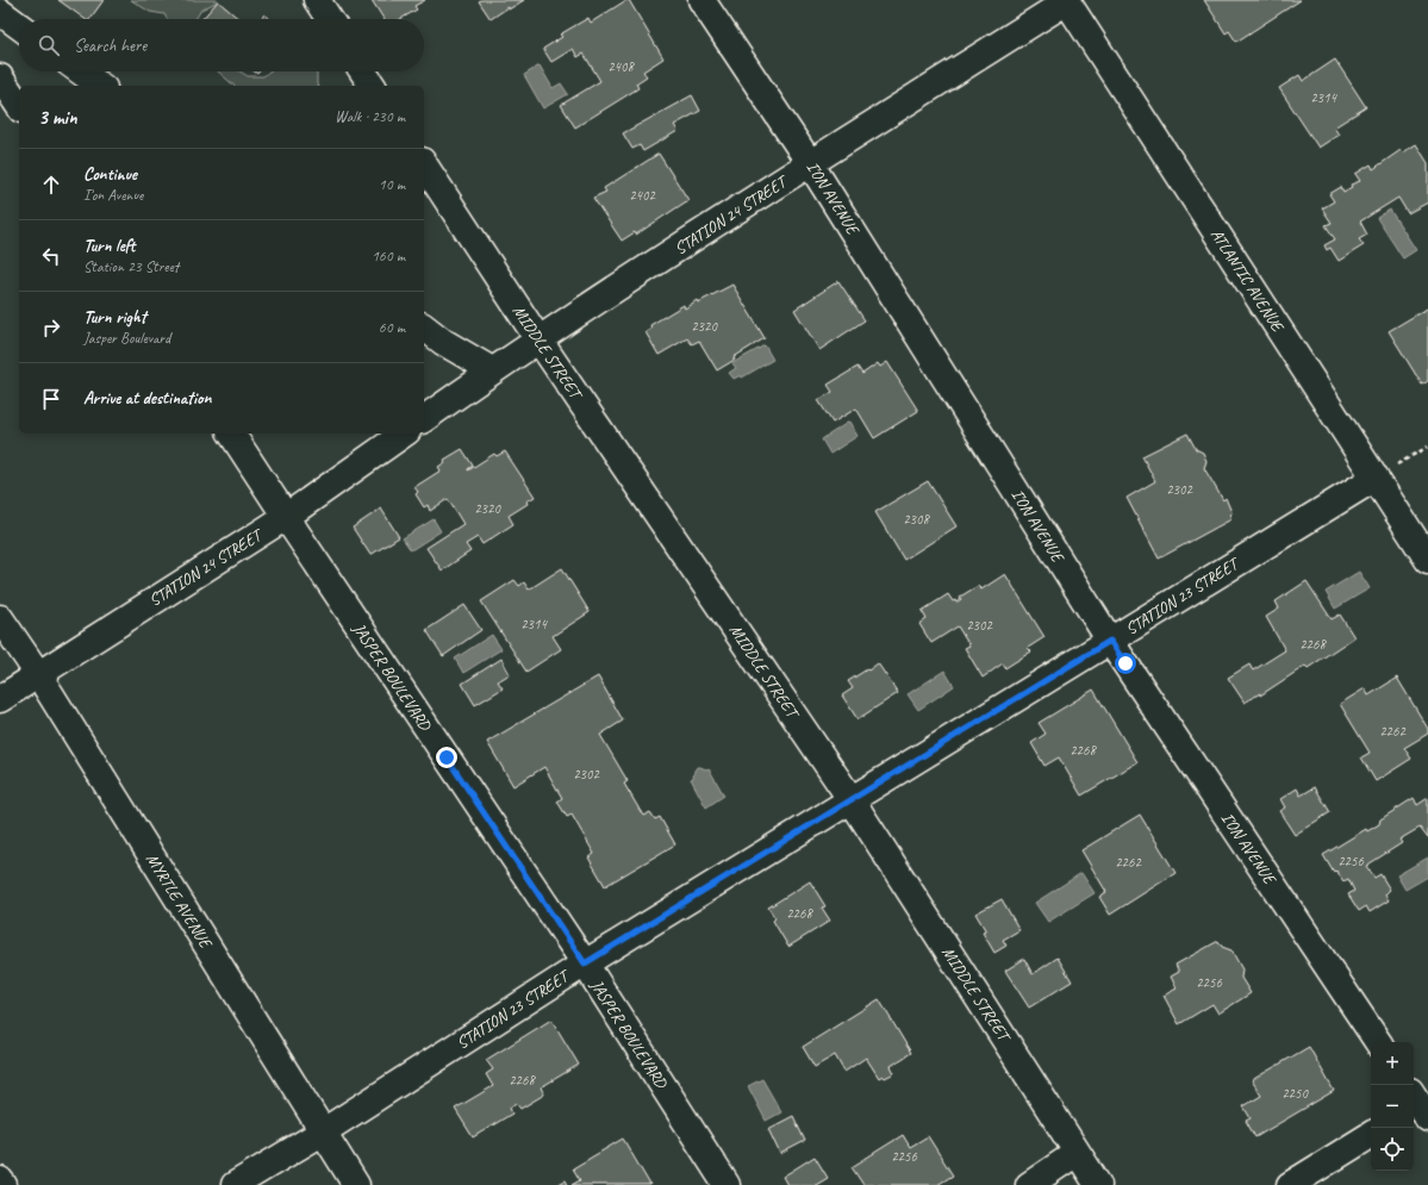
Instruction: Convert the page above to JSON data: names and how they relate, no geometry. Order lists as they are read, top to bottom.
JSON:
{
  "streets": {
    "street": [
      "I'ON AVENUE",
      "STATION 24 STREET",
      "ATLANTIC AVENUE",
      "MIDDLE STREET",
      "STATION 23 STREET",
      "JASPER BOULEVARD",
      "MYRTLE AVENUE"
    ]
  },
  "crossings": [
    ["I'ON AVENUE", "STATION 24 STREET"],
    ["I'ON AVENUE", "STATION 23 STREET"],
    ["STATION 24 STREET", "ATLANTIC AVENUE"],
    ["STATION 24 STREET", "MIDDLE STREET"],
    ["STATION 24 STREET", "JASPER BOULEVARD"],
    ["STATION 24 STREET", "MYRTLE AVENUE"],
    ["ATLANTIC AVENUE", "STATION 23 STREET"],
    ["MIDDLE STREET", "STATION 23 STREET"],
    ["STATION 23 STREET", "JASPER BOULEVARD"],
    ["STATION 23 STREET", "MYRTLE AVENUE"]
  ],
  "house_numbers": [
    "2408",
    "2314",
    "2402",
    "2320",
    "2302",
    "2320",
    "2308",
    "2314",
    "2302",
    "2268",
    "2262",
    "2268",
    "2302",
    "2256",
    "2262",
    "2268",
    "2256",
    "2268",
    "2250",
    "2256"
  ],
  "page": {
    "search": "Search here",
    "heading": ["3 min", "Walk · 230 m"],
    "list": [
      ["Continue", "I'on Avenue", "10 m"],
      ["Turn left", "Station 23 Street", "160 m"],
      ["Turn right", "Jasper Boulevard", "60 m"],
      "Arrive at destination"
    ],
    "map_buttons": ["+", "−"]
  }
}
